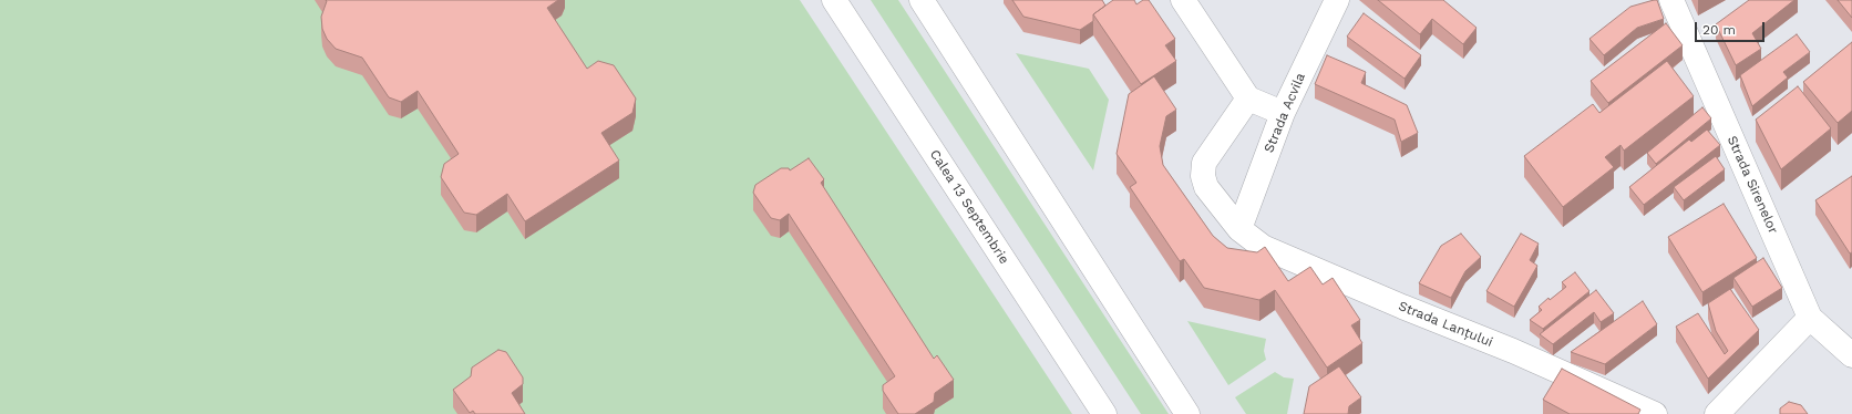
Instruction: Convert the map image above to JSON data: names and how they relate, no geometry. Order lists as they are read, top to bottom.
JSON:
{
  "streets": {
    "street": [
      "Strada Acvila",
      "Strada Sirenelor",
      "Calea 13 Septembrie",
      "Strada Lanțului"
    ]
  },
  "crossings": [
    ["Strada Acvila", "Strada Lanțului"]
  ],
  "scale_bar": "20 m"
}
